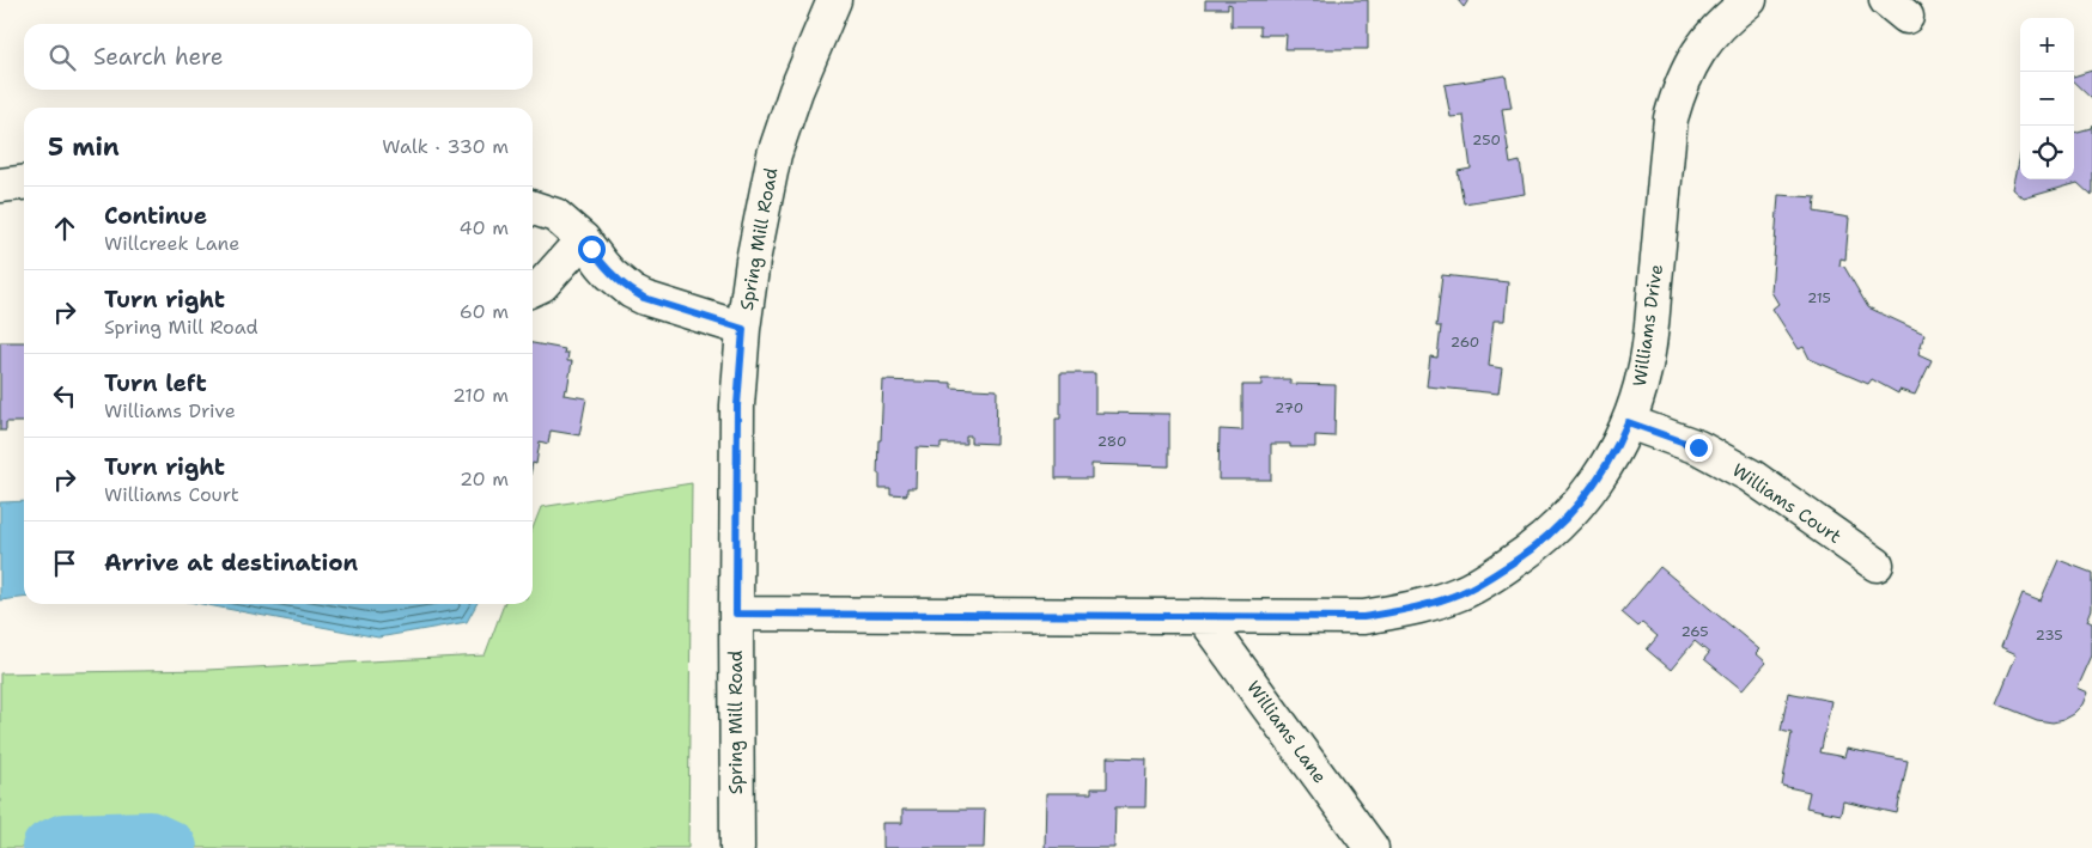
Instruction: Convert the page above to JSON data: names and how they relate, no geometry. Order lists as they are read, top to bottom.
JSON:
{
  "streets": {
    "street": [
      "Spring Mill Road",
      "Williams Drive",
      "Williams Court",
      "Williams Lane"
    ]
  },
  "crossings": [
    ["Spring Mill Road", "Williams Drive"],
    ["Williams Drive", "Williams Court"],
    ["Williams Drive", "Williams Lane"]
  ],
  "house_numbers": [
    "250",
    "215",
    "260",
    "270",
    "280",
    "265",
    "235"
  ],
  "page": {
    "map_buttons": ["+", "−"],
    "search": "Search here",
    "heading": ["5 min", "Walk · 330 m"],
    "list": [
      ["Continue", "Willcreek Lane", "40 m"],
      ["Turn right", "Spring Mill Road", "60 m"],
      ["Turn left", "Williams Drive", "210 m"],
      ["Turn right", "Williams Court", "20 m"],
      "Arrive at destination"
    ]
  }
}
